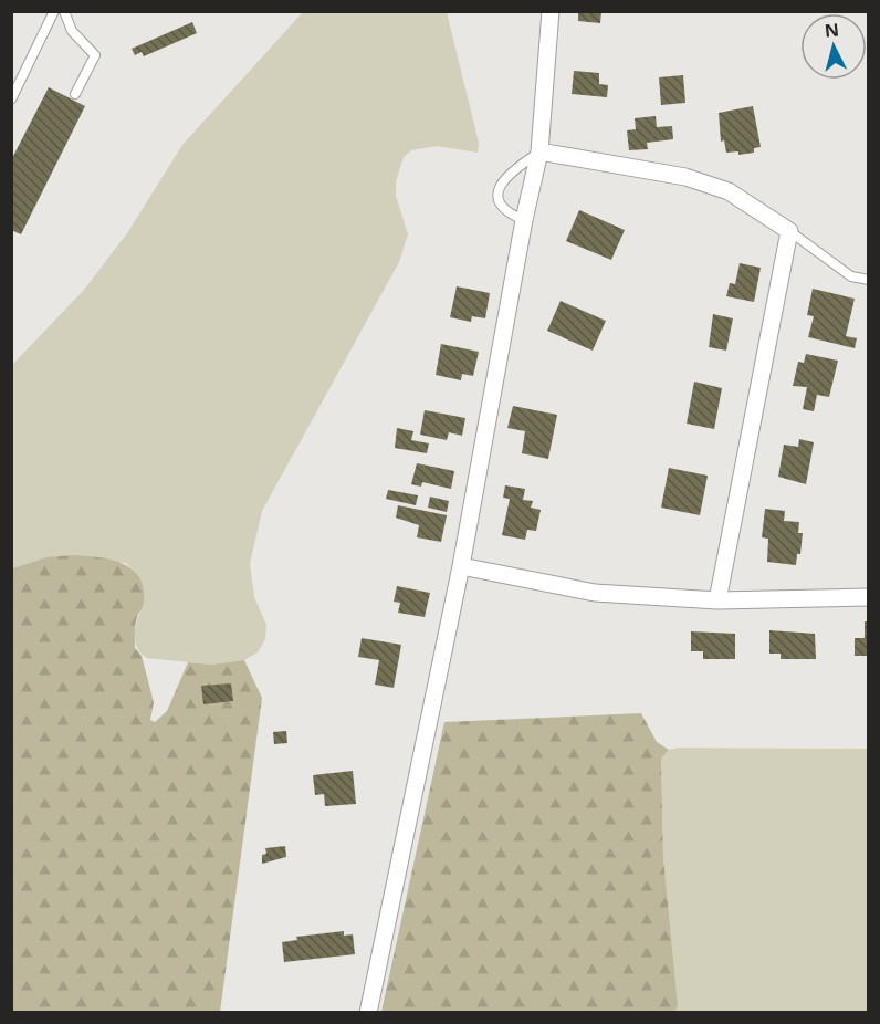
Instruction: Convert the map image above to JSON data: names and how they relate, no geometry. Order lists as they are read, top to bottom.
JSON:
{
  "north": "top"
}
